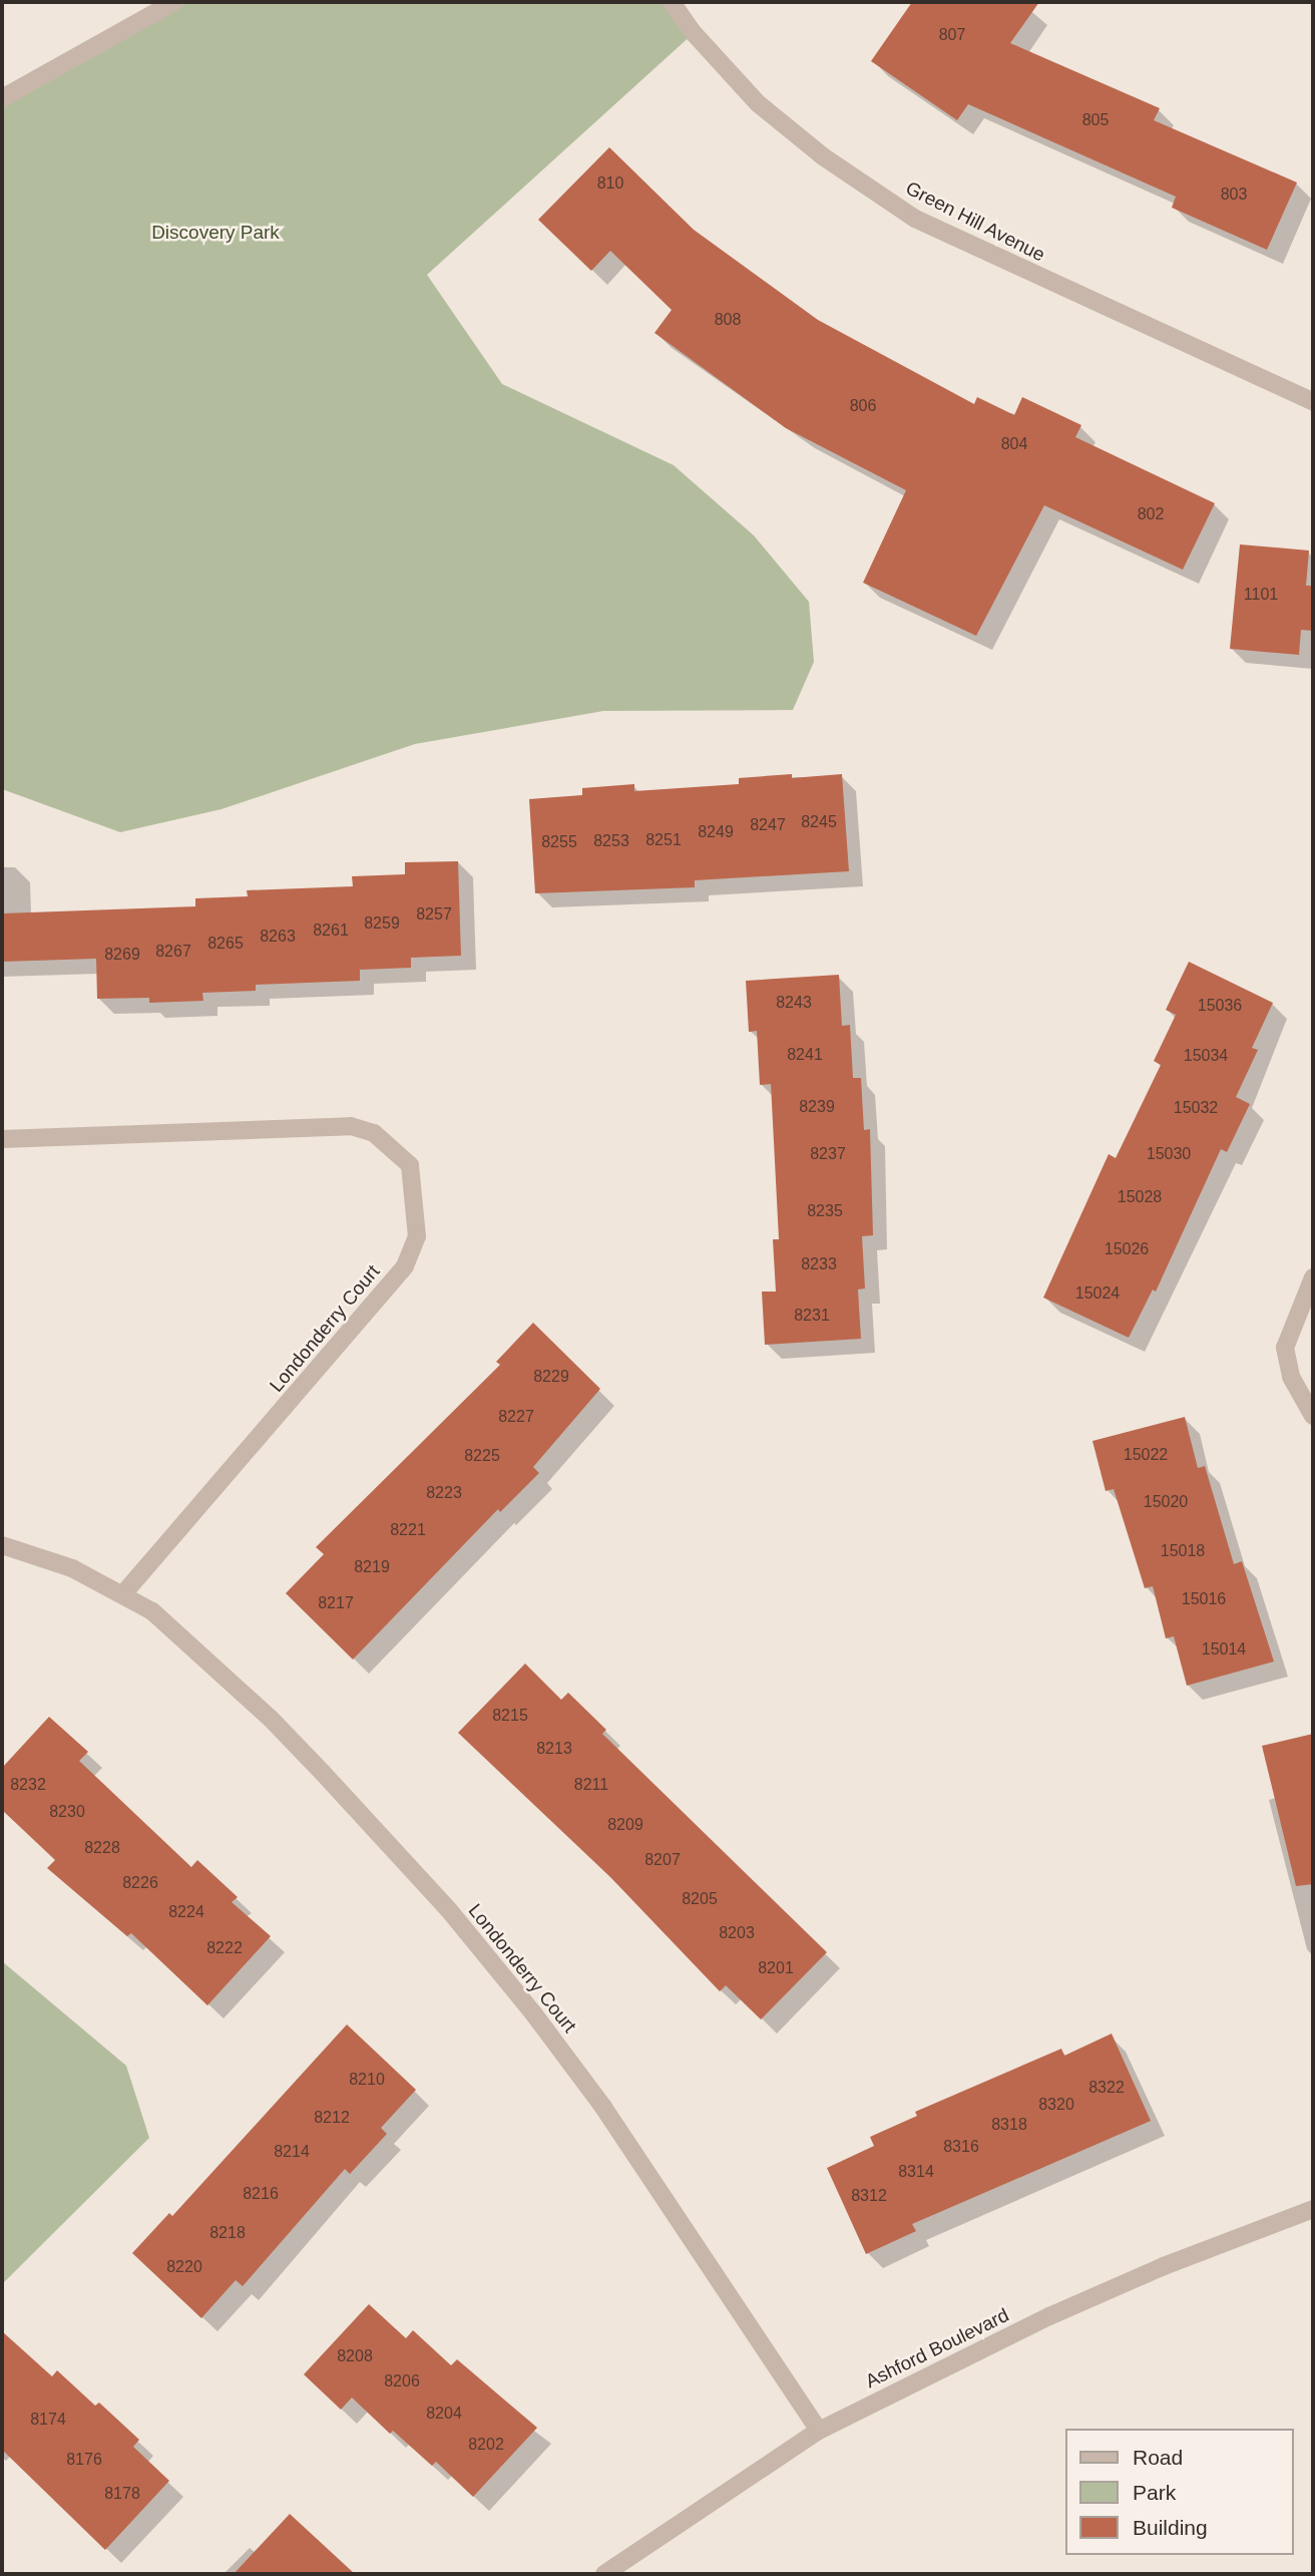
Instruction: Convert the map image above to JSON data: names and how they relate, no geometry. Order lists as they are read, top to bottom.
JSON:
{
  "streets": {
    "street": ["Green Hill Avenue", "Londonderry Court", "Ashford Boulevard"]
  },
  "crossings": [
    ["Londonderry Court", "Ashford Boulevard"]
  ],
  "parks": ["Discovery Park"],
  "house_numbers": [
    "807",
    "805",
    "810",
    "803",
    "808",
    "806",
    "804",
    "802",
    "1101",
    "8245",
    "8247",
    "8249",
    "8251",
    "8253",
    "8255",
    "8257",
    "8259",
    "8261",
    "8263",
    "8265",
    "8267",
    "8269",
    "8243",
    "15036",
    "8241",
    "15034",
    "8239",
    "15032",
    "8237",
    "15030",
    "15028",
    "8235",
    "15026",
    "8233",
    "15024",
    "8231",
    "8229",
    "8227",
    "15022",
    "8225",
    "8223",
    "15020",
    "8221",
    "15018",
    "8219",
    "15016",
    "8217",
    "15014",
    "8215",
    "8213",
    "8232",
    "8211",
    "8230",
    "8209",
    "8228",
    "8207",
    "8226",
    "8205",
    "8224",
    "8203",
    "8222",
    "8201",
    "8210",
    "8322",
    "8320",
    "8212",
    "8318",
    "8316",
    "8214",
    "8314",
    "8216",
    "8312",
    "8218",
    "8220",
    "8208",
    "8206",
    "8204",
    "8174",
    "8202",
    "8176",
    "8178"
  ],
  "legend": ["Road", "Park", "Building"]
}
